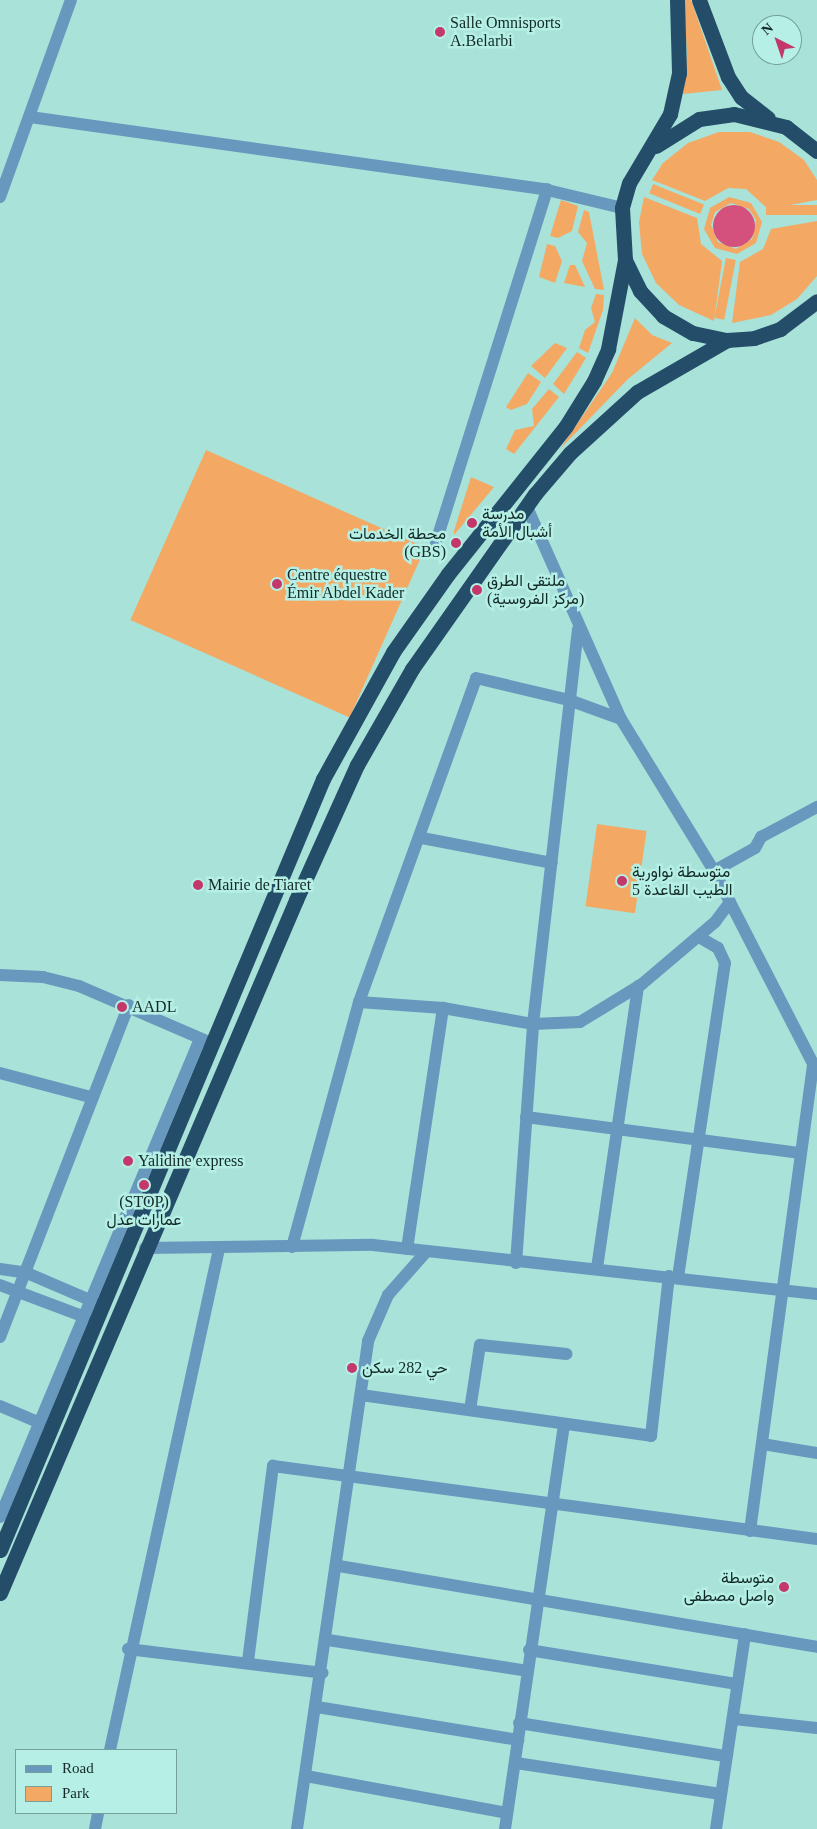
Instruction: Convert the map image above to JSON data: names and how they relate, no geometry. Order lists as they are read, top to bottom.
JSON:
{
  "places": [
    "Salle Omnisports A.Belarbi",
    "مدرسة أشبال الأمة",
    "محطة الخدمات (GBS)",
    "Centre équestre Émir Abdel Kader",
    "ملتقى الطرق (مركز الفروسية)",
    "متوسطة نواورية الطيب القاعدة 5",
    "Mairie de Tiaret",
    "AADL",
    "Yalidine express",
    "(STOP) عمارات عدل",
    "حي 282 سكن",
    "متوسطة واصل مصطفى"
  ],
  "legend": ["Road", "Park"],
  "north": "top left"
}
